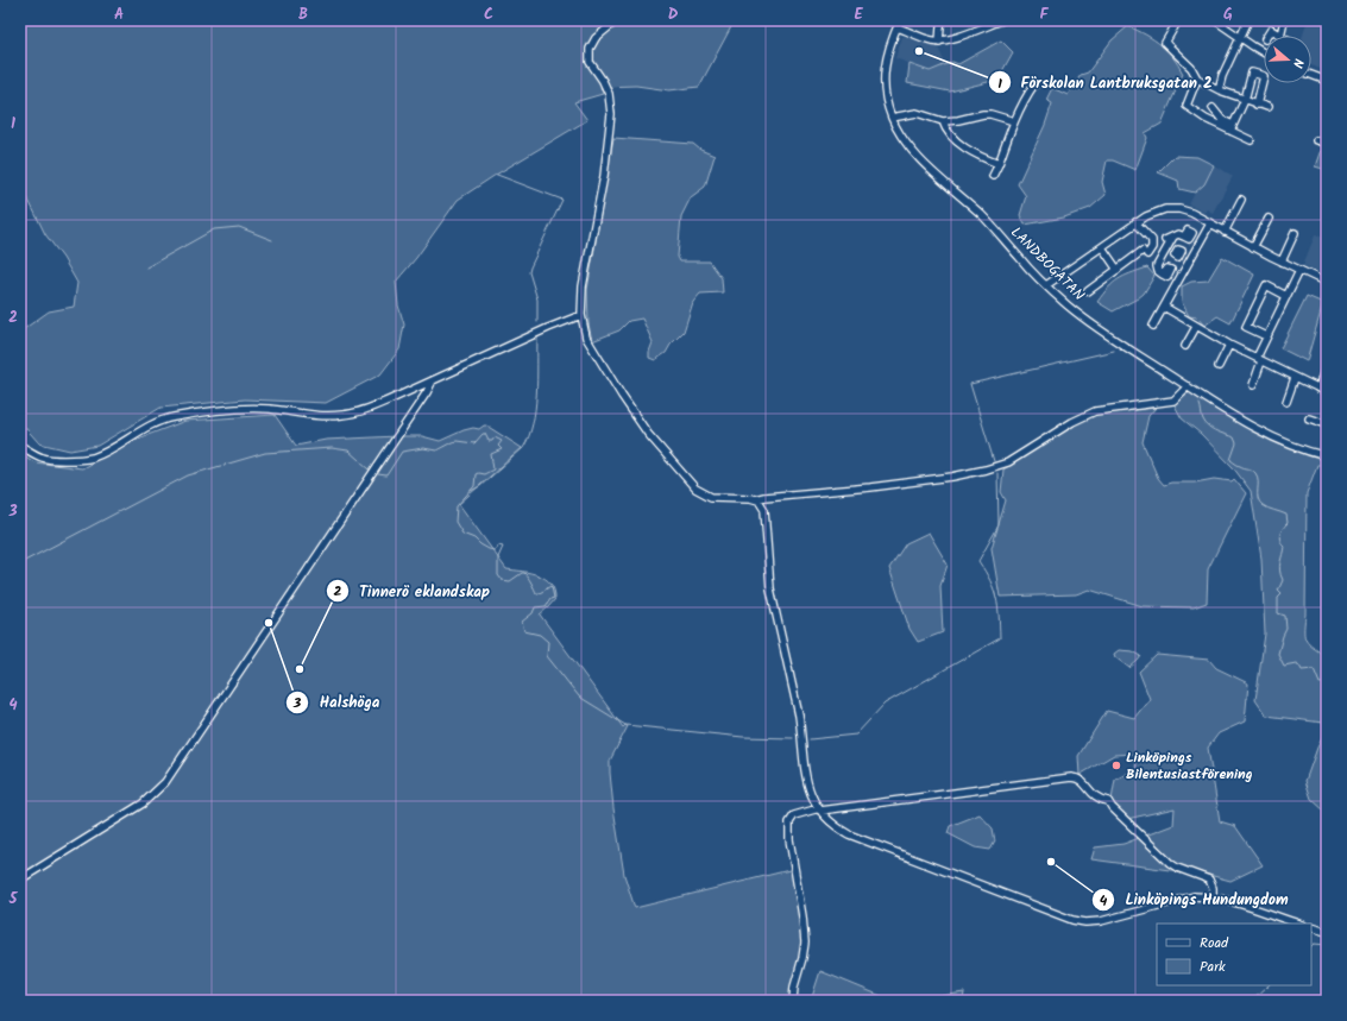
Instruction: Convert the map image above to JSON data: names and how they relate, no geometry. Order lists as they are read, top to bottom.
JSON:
{
  "streets": {
    "street": ["LANDBOGATAN"]
  },
  "places": [
    "Förskolan Lantbruksgatan 2",
    "Halshöga",
    "Tinnerö eklandskap",
    "Linköpings Bilentusiastförening",
    "Linköpings Hundungdom"
  ],
  "legend": ["Road", "Park"],
  "north": "right",
  "grid": {
    "columns": [
      "A",
      "B",
      "C",
      "D",
      "E",
      "F",
      "G"
    ],
    "rows": [
      "1",
      "2",
      "3",
      "4",
      "5"
    ]
  }
}
